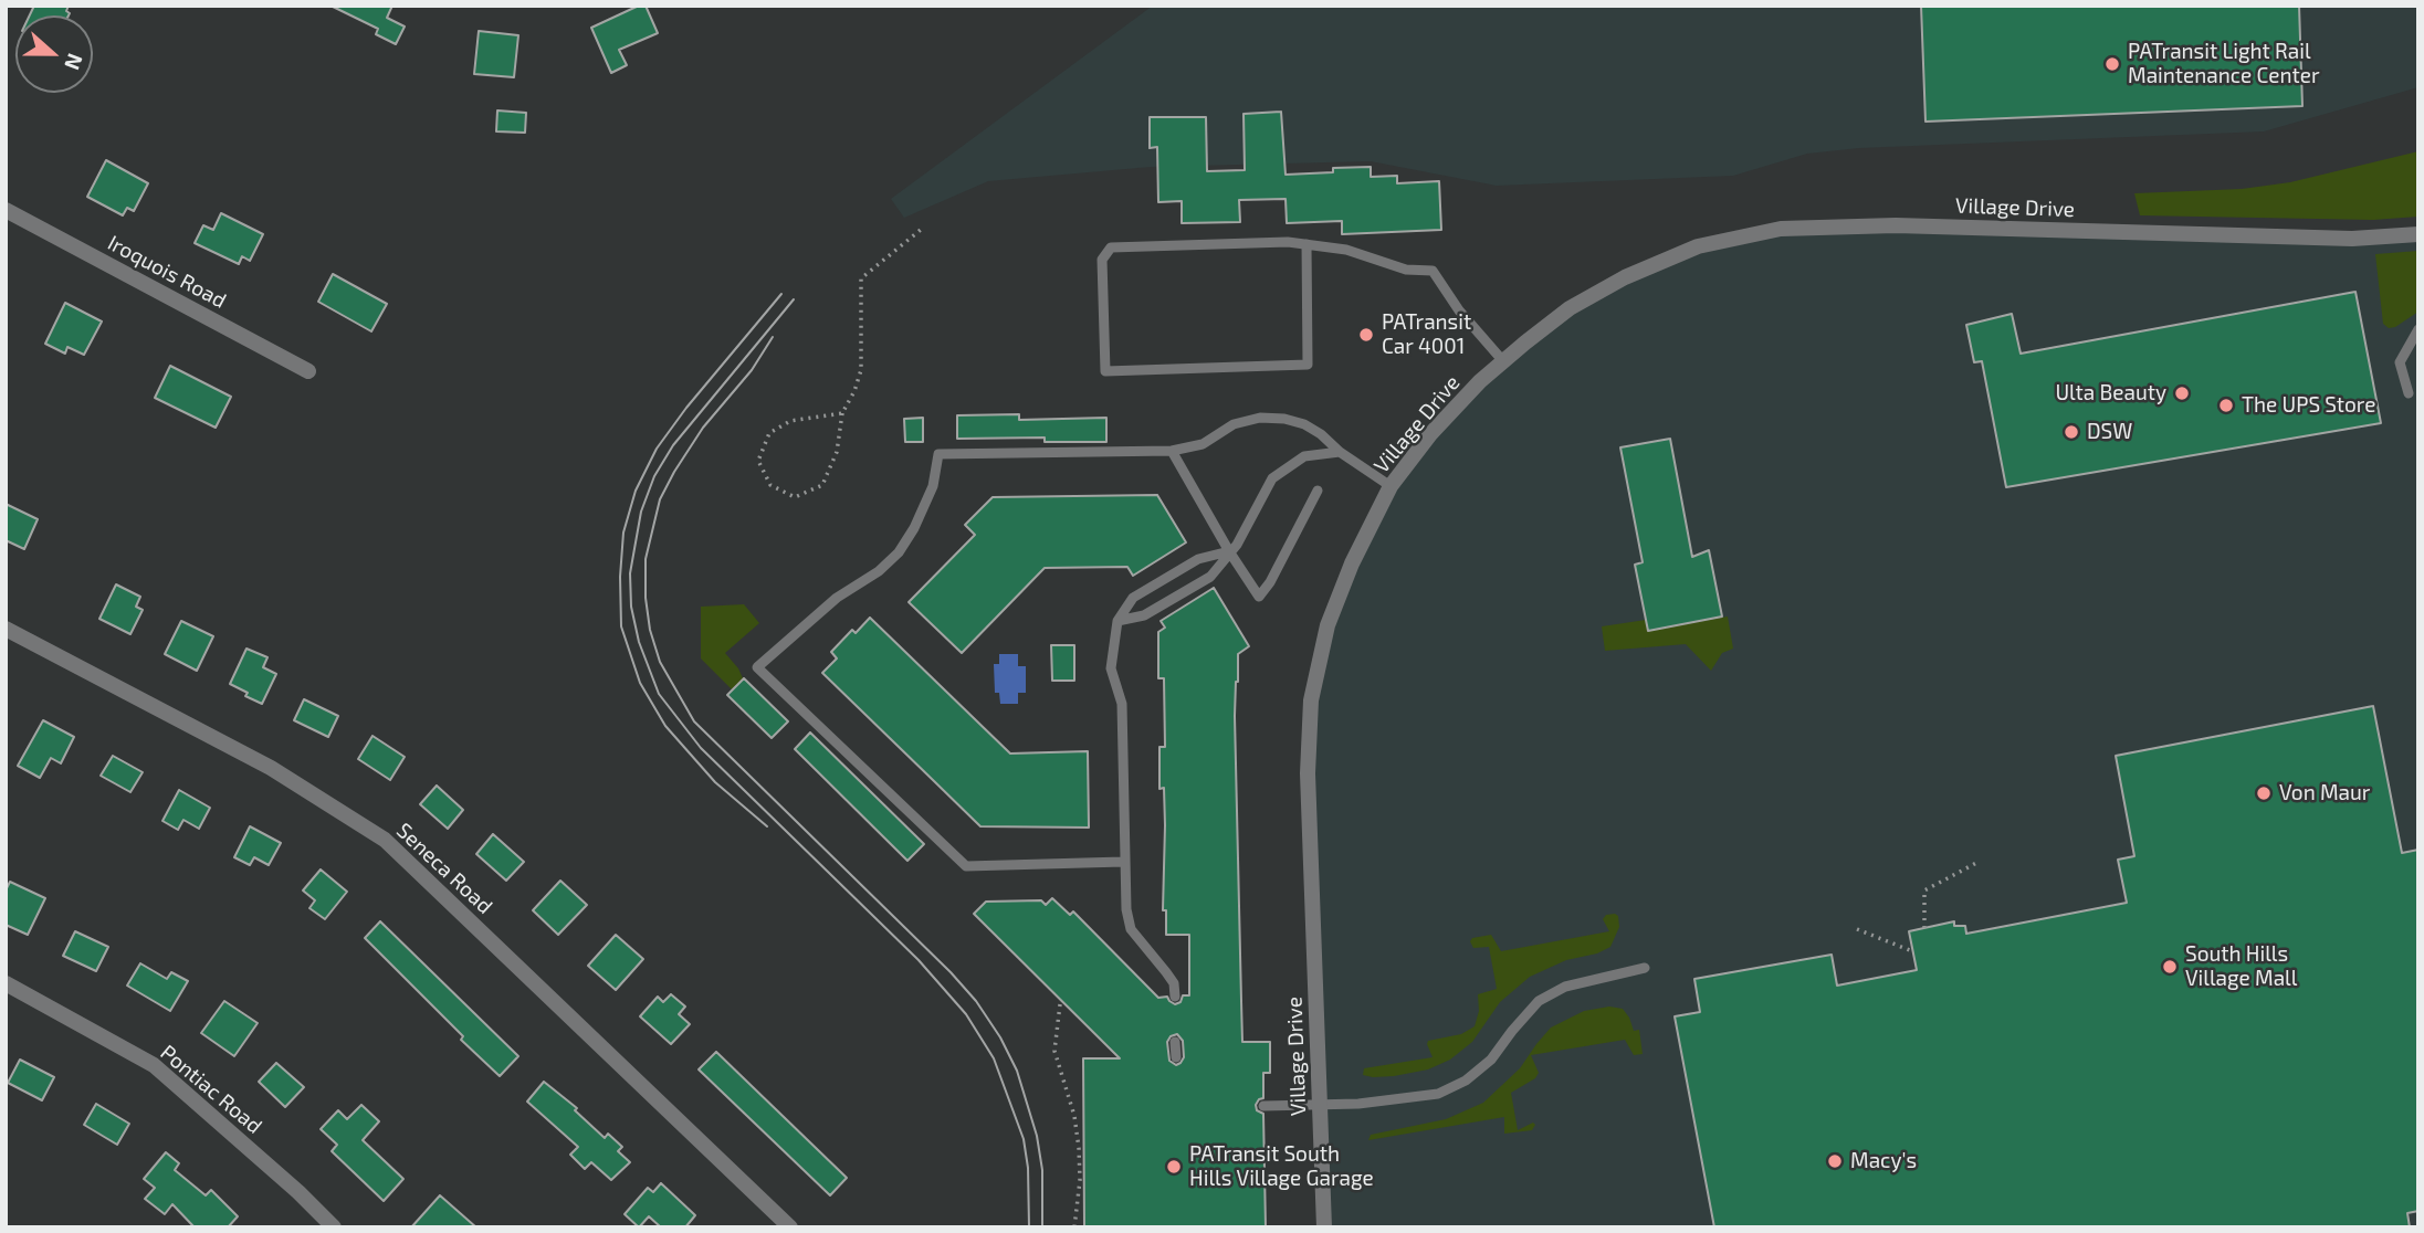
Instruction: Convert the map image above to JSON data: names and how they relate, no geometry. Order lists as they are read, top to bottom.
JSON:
{
  "streets": {
    "street": [
      "Village Drive",
      "Iroquois Road",
      "Seneca Road",
      "Pontiac Road"
    ]
  },
  "places": [
    "PATransit Light Rail Maintenance Center",
    "PATransit Car 4001",
    "Ulta Beauty",
    "The UPS Store",
    "DSW",
    "Von Maur",
    "South Hills Village Mall",
    "Macy's",
    "PATransit South Hills Village Garage"
  ],
  "north": "right"
}
